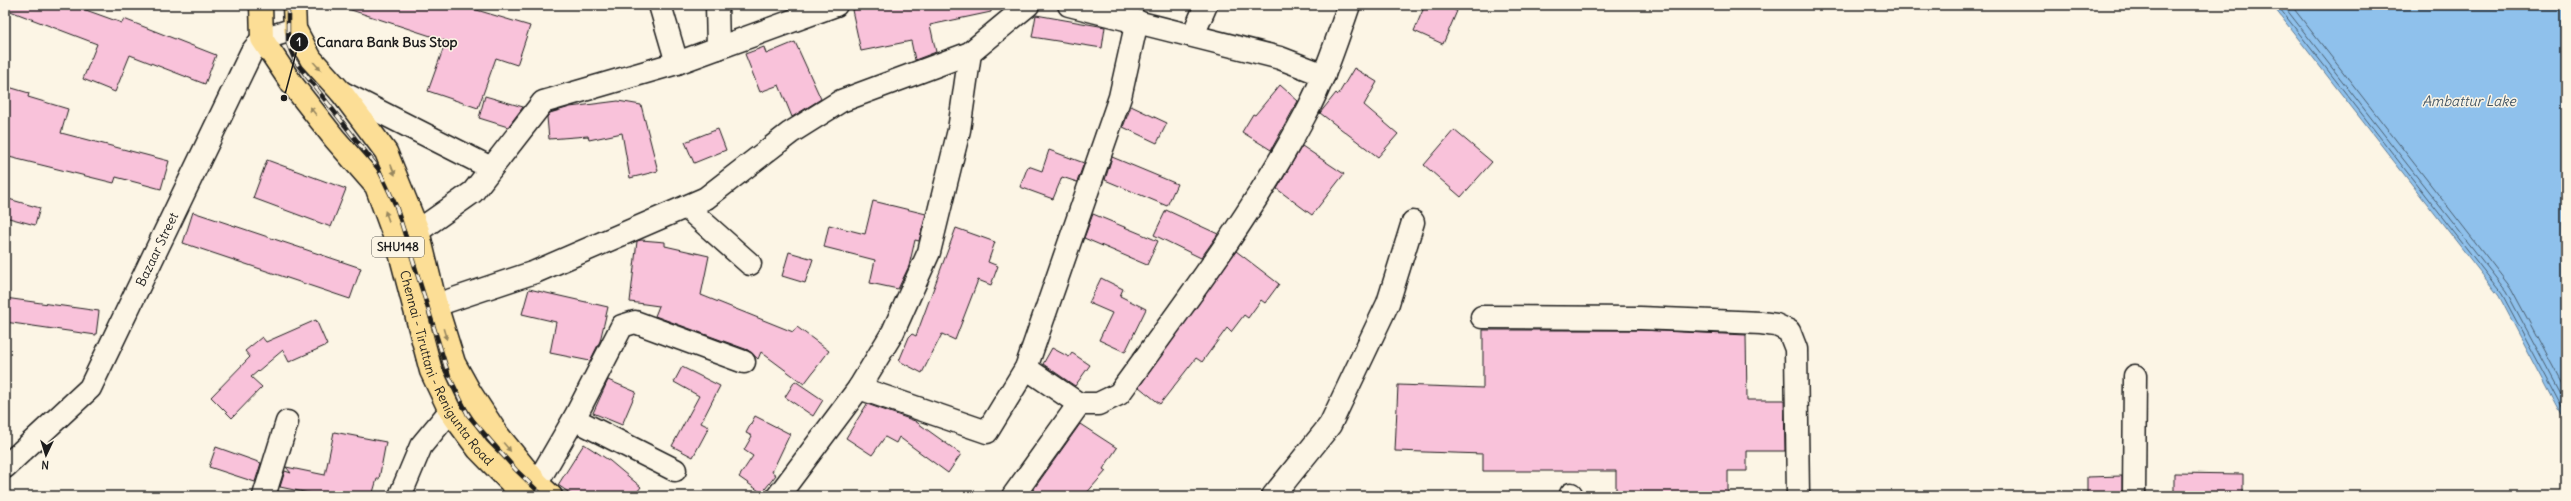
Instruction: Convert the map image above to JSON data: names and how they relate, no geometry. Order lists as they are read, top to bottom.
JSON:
{
  "streets": {
    "highway": ["SHU148", "Chennai - Tiruttani - Renigunta Road"],
    "street": ["Bazaar Street"]
  },
  "crossings": [
    ["Bazaar Street", "Chennai - Tiruttani - Renigunta Road"]
  ],
  "water": ["Ambattur Lake"],
  "places": ["Canara Bank Bus Stop"],
  "north": "bottom"
}
